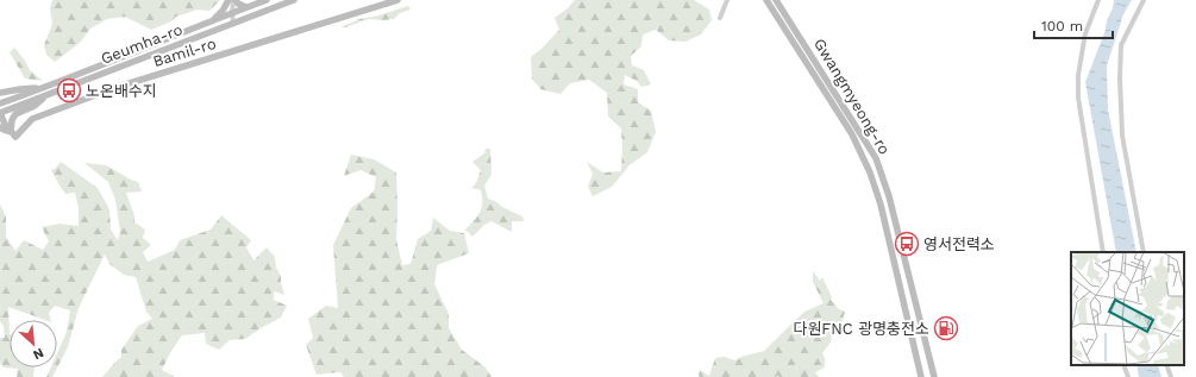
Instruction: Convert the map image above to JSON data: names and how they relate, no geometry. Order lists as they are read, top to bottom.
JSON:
{
  "streets": {
    "main road": ["Geumha-ro", "Bamil-ro", "Gwangmyeong-ro"]
  },
  "places": {
    "bus stop": ["노온배수지", "영서전력소"],
    "fuel station": ["다원FNC 광명충전소"]
  },
  "scale_bar": "100 m",
  "north": "bottom right"
}
